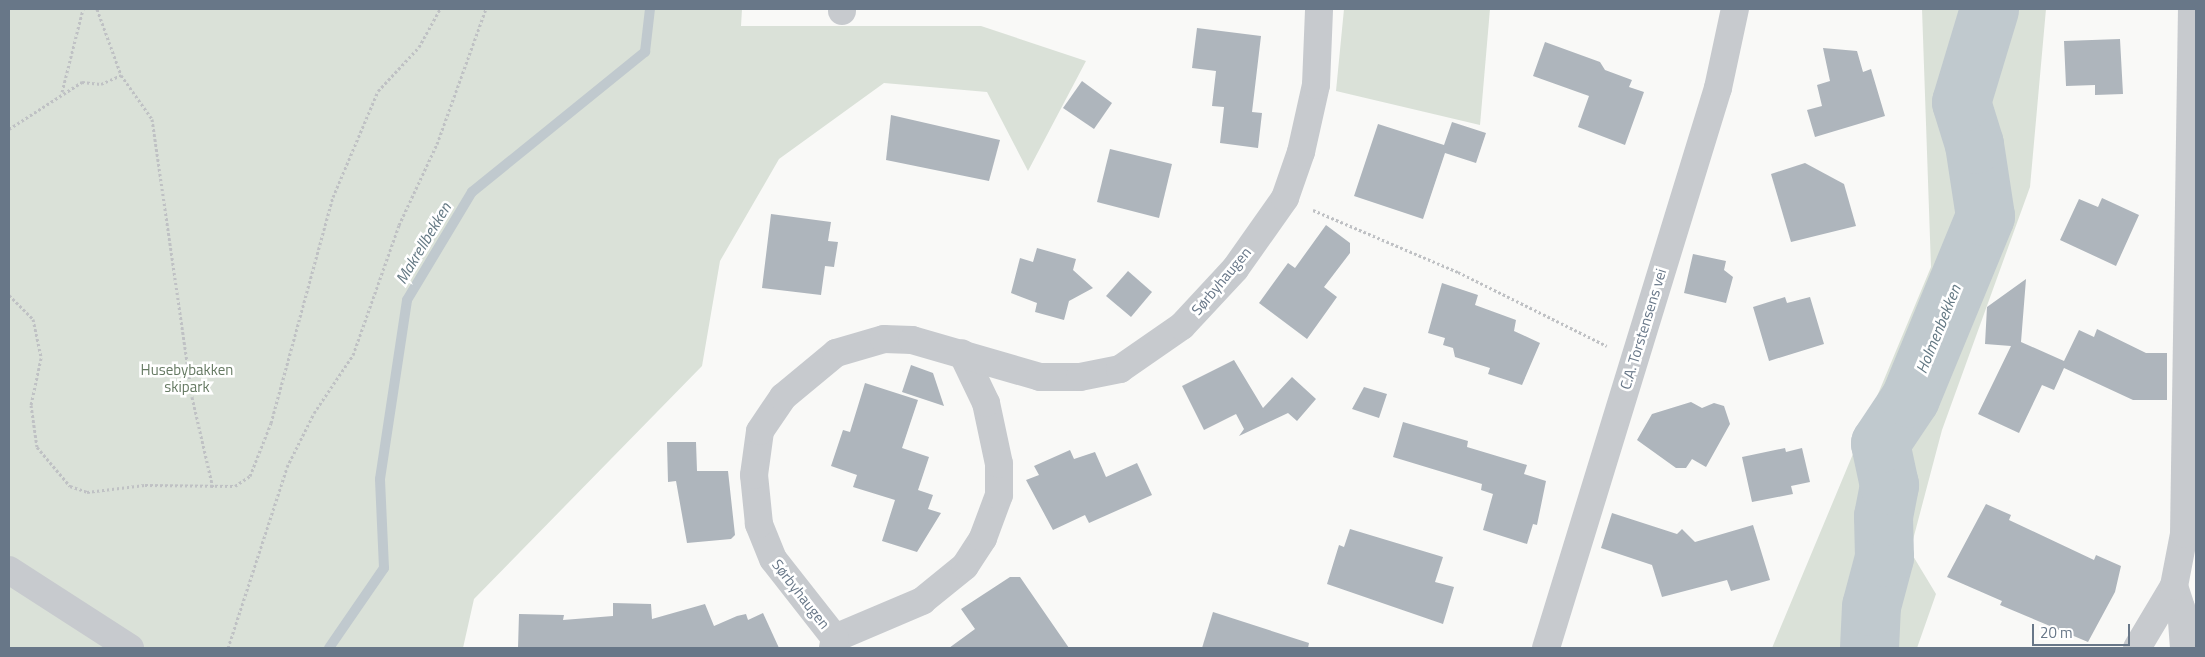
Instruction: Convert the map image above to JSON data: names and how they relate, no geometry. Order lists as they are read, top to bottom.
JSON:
{
  "streets": {
    "street": ["Sørbyhaugen", "C.A. Torstensens vei"]
  },
  "water": ["Makrellbekken", "Holmenbekken"],
  "parks": ["Husebybakken skipark"],
  "scale_bar": "20 m"
}
